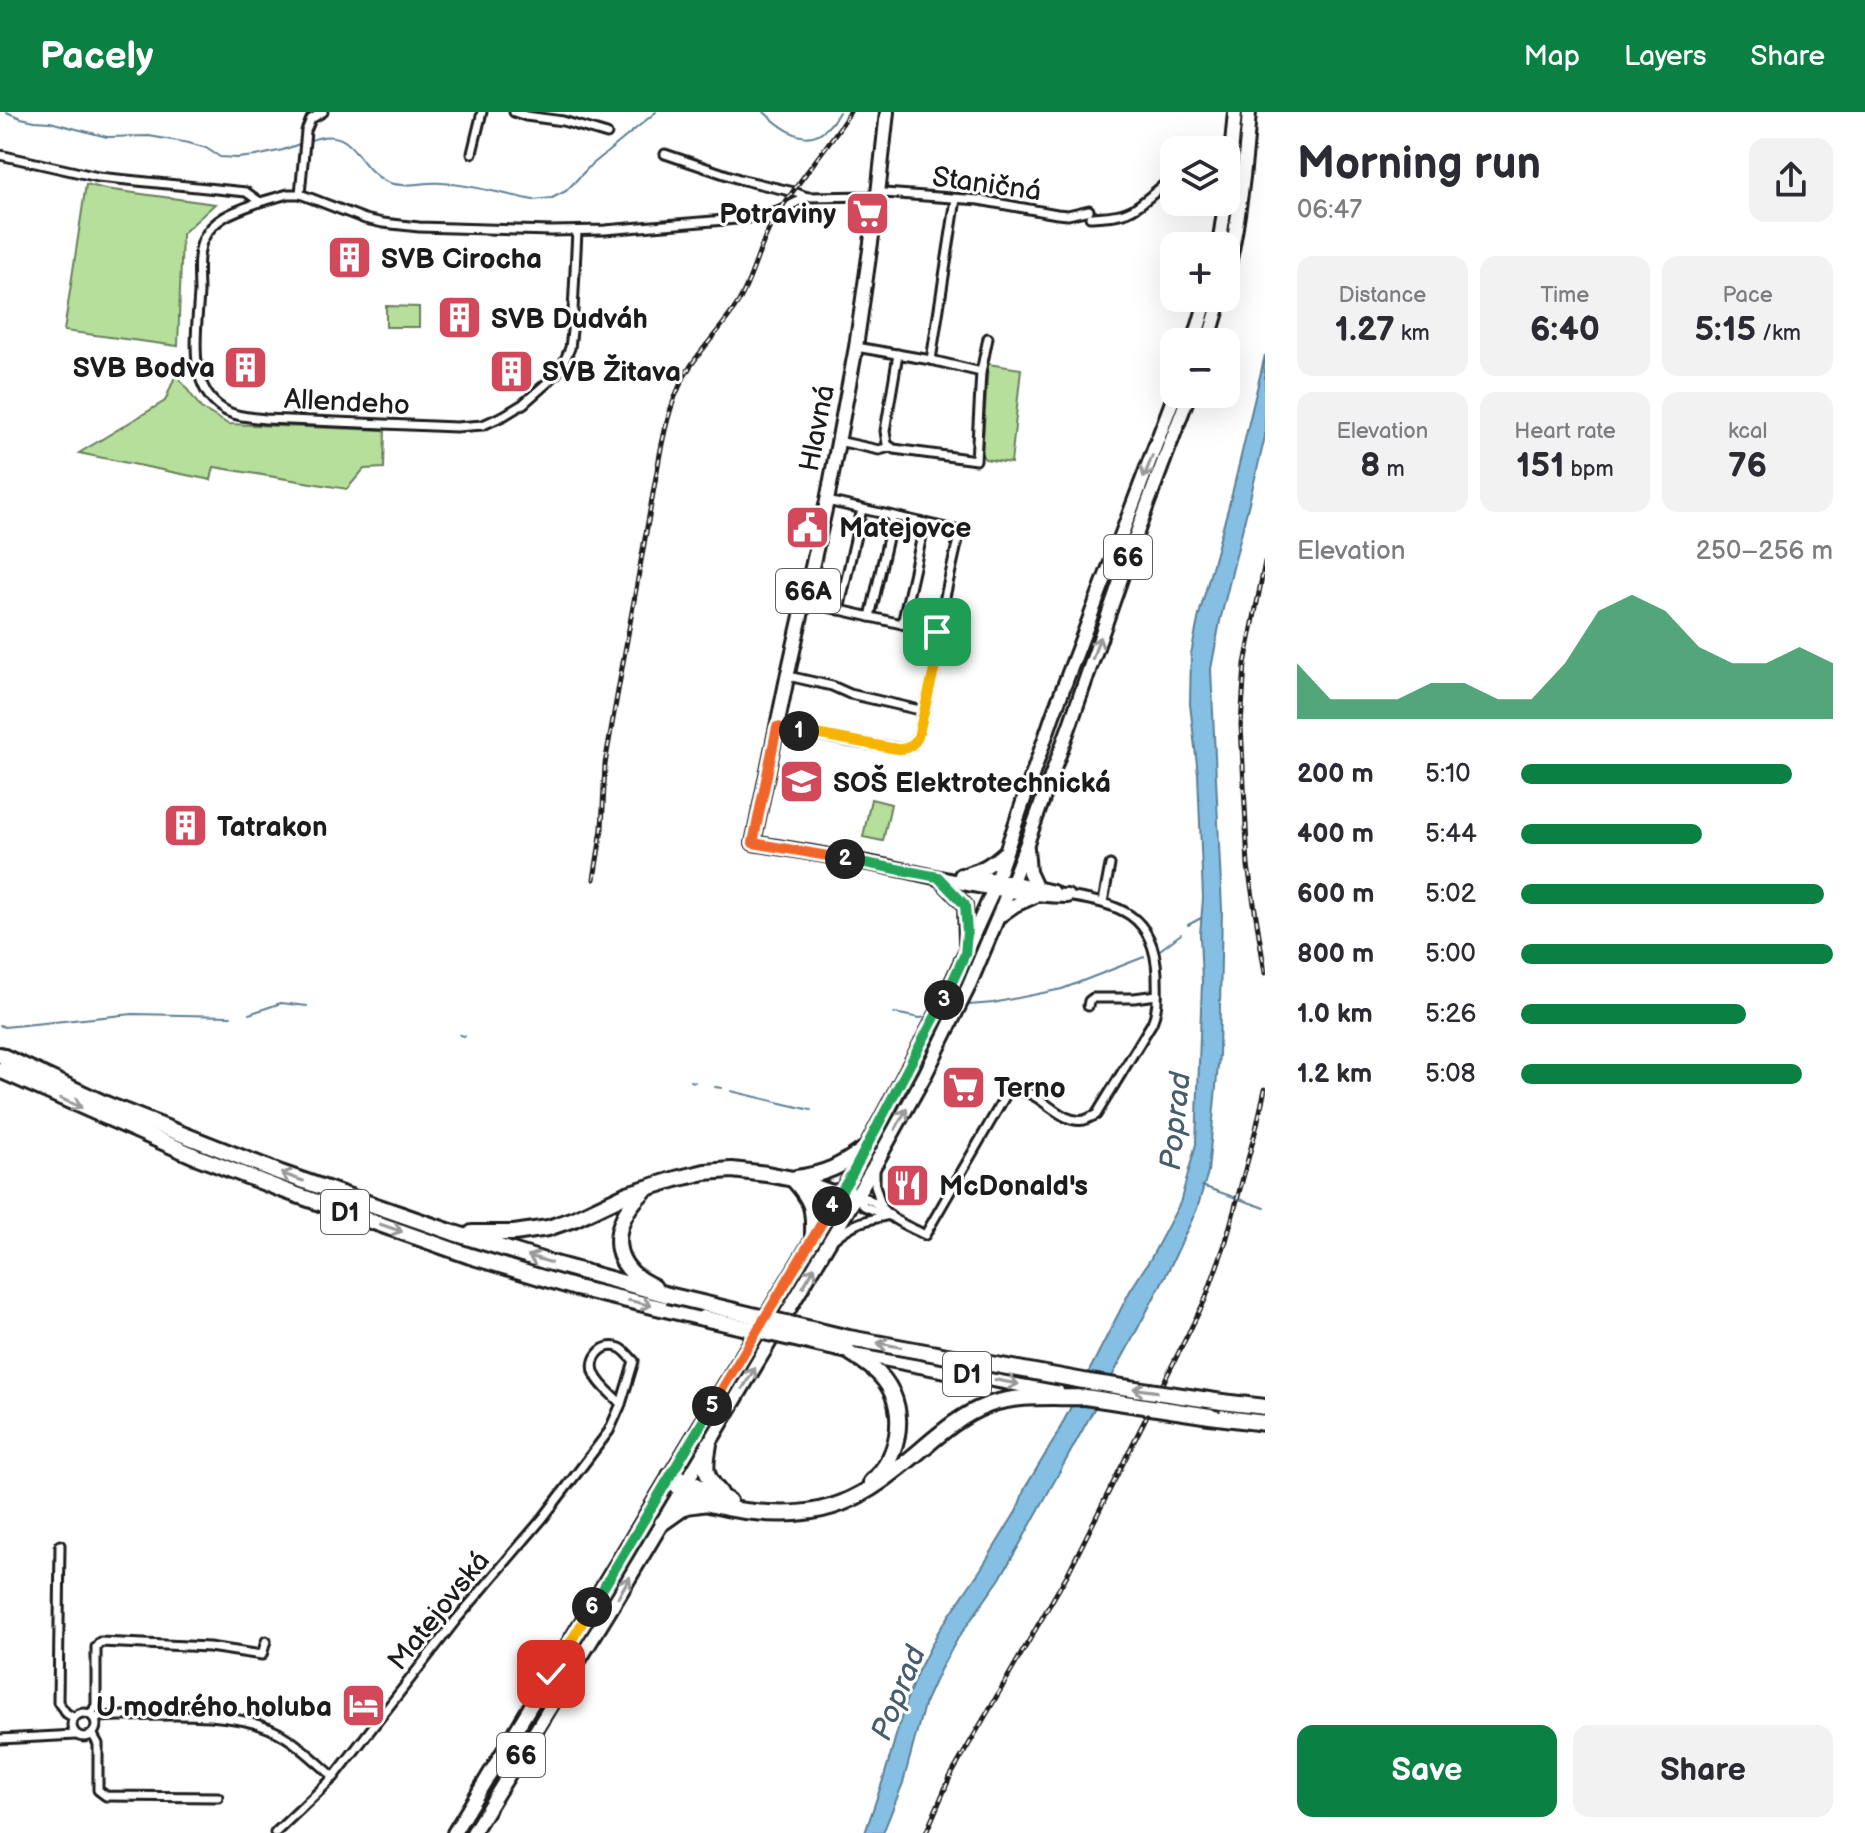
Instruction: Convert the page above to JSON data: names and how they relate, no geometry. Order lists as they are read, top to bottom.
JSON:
{
  "streets": {
    "highway": ["D1"],
    "main road": ["Hlavná", "66", "66A"],
    "street": ["Staničná", "Allendeho", "Matejovská"]
  },
  "crossings": [
    ["Staničná", "Hlavná"]
  ],
  "water": ["Poprad"],
  "places": {
    "supermarket": ["Potraviny", "Terno"],
    "building": [
      "SVB Cirocha",
      "SVB Dudváh",
      "SVB Bodva",
      "SVB Žitava",
      "Tatrakon"
    ],
    "public building": ["Matejovce"],
    "school or university": ["SOŠ Elektrotechnická"],
    "restaurant": ["McDonald's"],
    "hotel": ["U modrého holuba"]
  },
  "page": {
    "header": "Pacely",
    "nav": ["Map", "Layers", "Share"],
    "heading": ["Morning run", "06:47"],
    "map_buttons": ["+", "−"],
    "stats": [
      ["Distance", "1.27 km"],
      ["Time", "6:40"],
      ["Pace", "5:15 /km"],
      ["Elevation", "8 m"],
      ["Heart rate", "151 bpm"],
      ["kcal", "76"]
    ],
    "chart": ["Elevation", "250–256 m"],
    "pins": [
      "1",
      "2",
      "3",
      "4",
      "5",
      "6"
    ],
    "list": [
      {
        "name": "200 m",
        "note": "5:10"
      },
      {
        "name": "400 m",
        "note": "5:44"
      },
      {
        "name": "600 m",
        "note": "5:02"
      },
      {
        "name": "800 m",
        "note": "5:00"
      },
      {
        "name": "1.0 km",
        "note": "5:26"
      },
      {
        "name": "1.2 km",
        "note": "5:08"
      }
    ],
    "buttons": ["Save", "Share"]
  }
}
